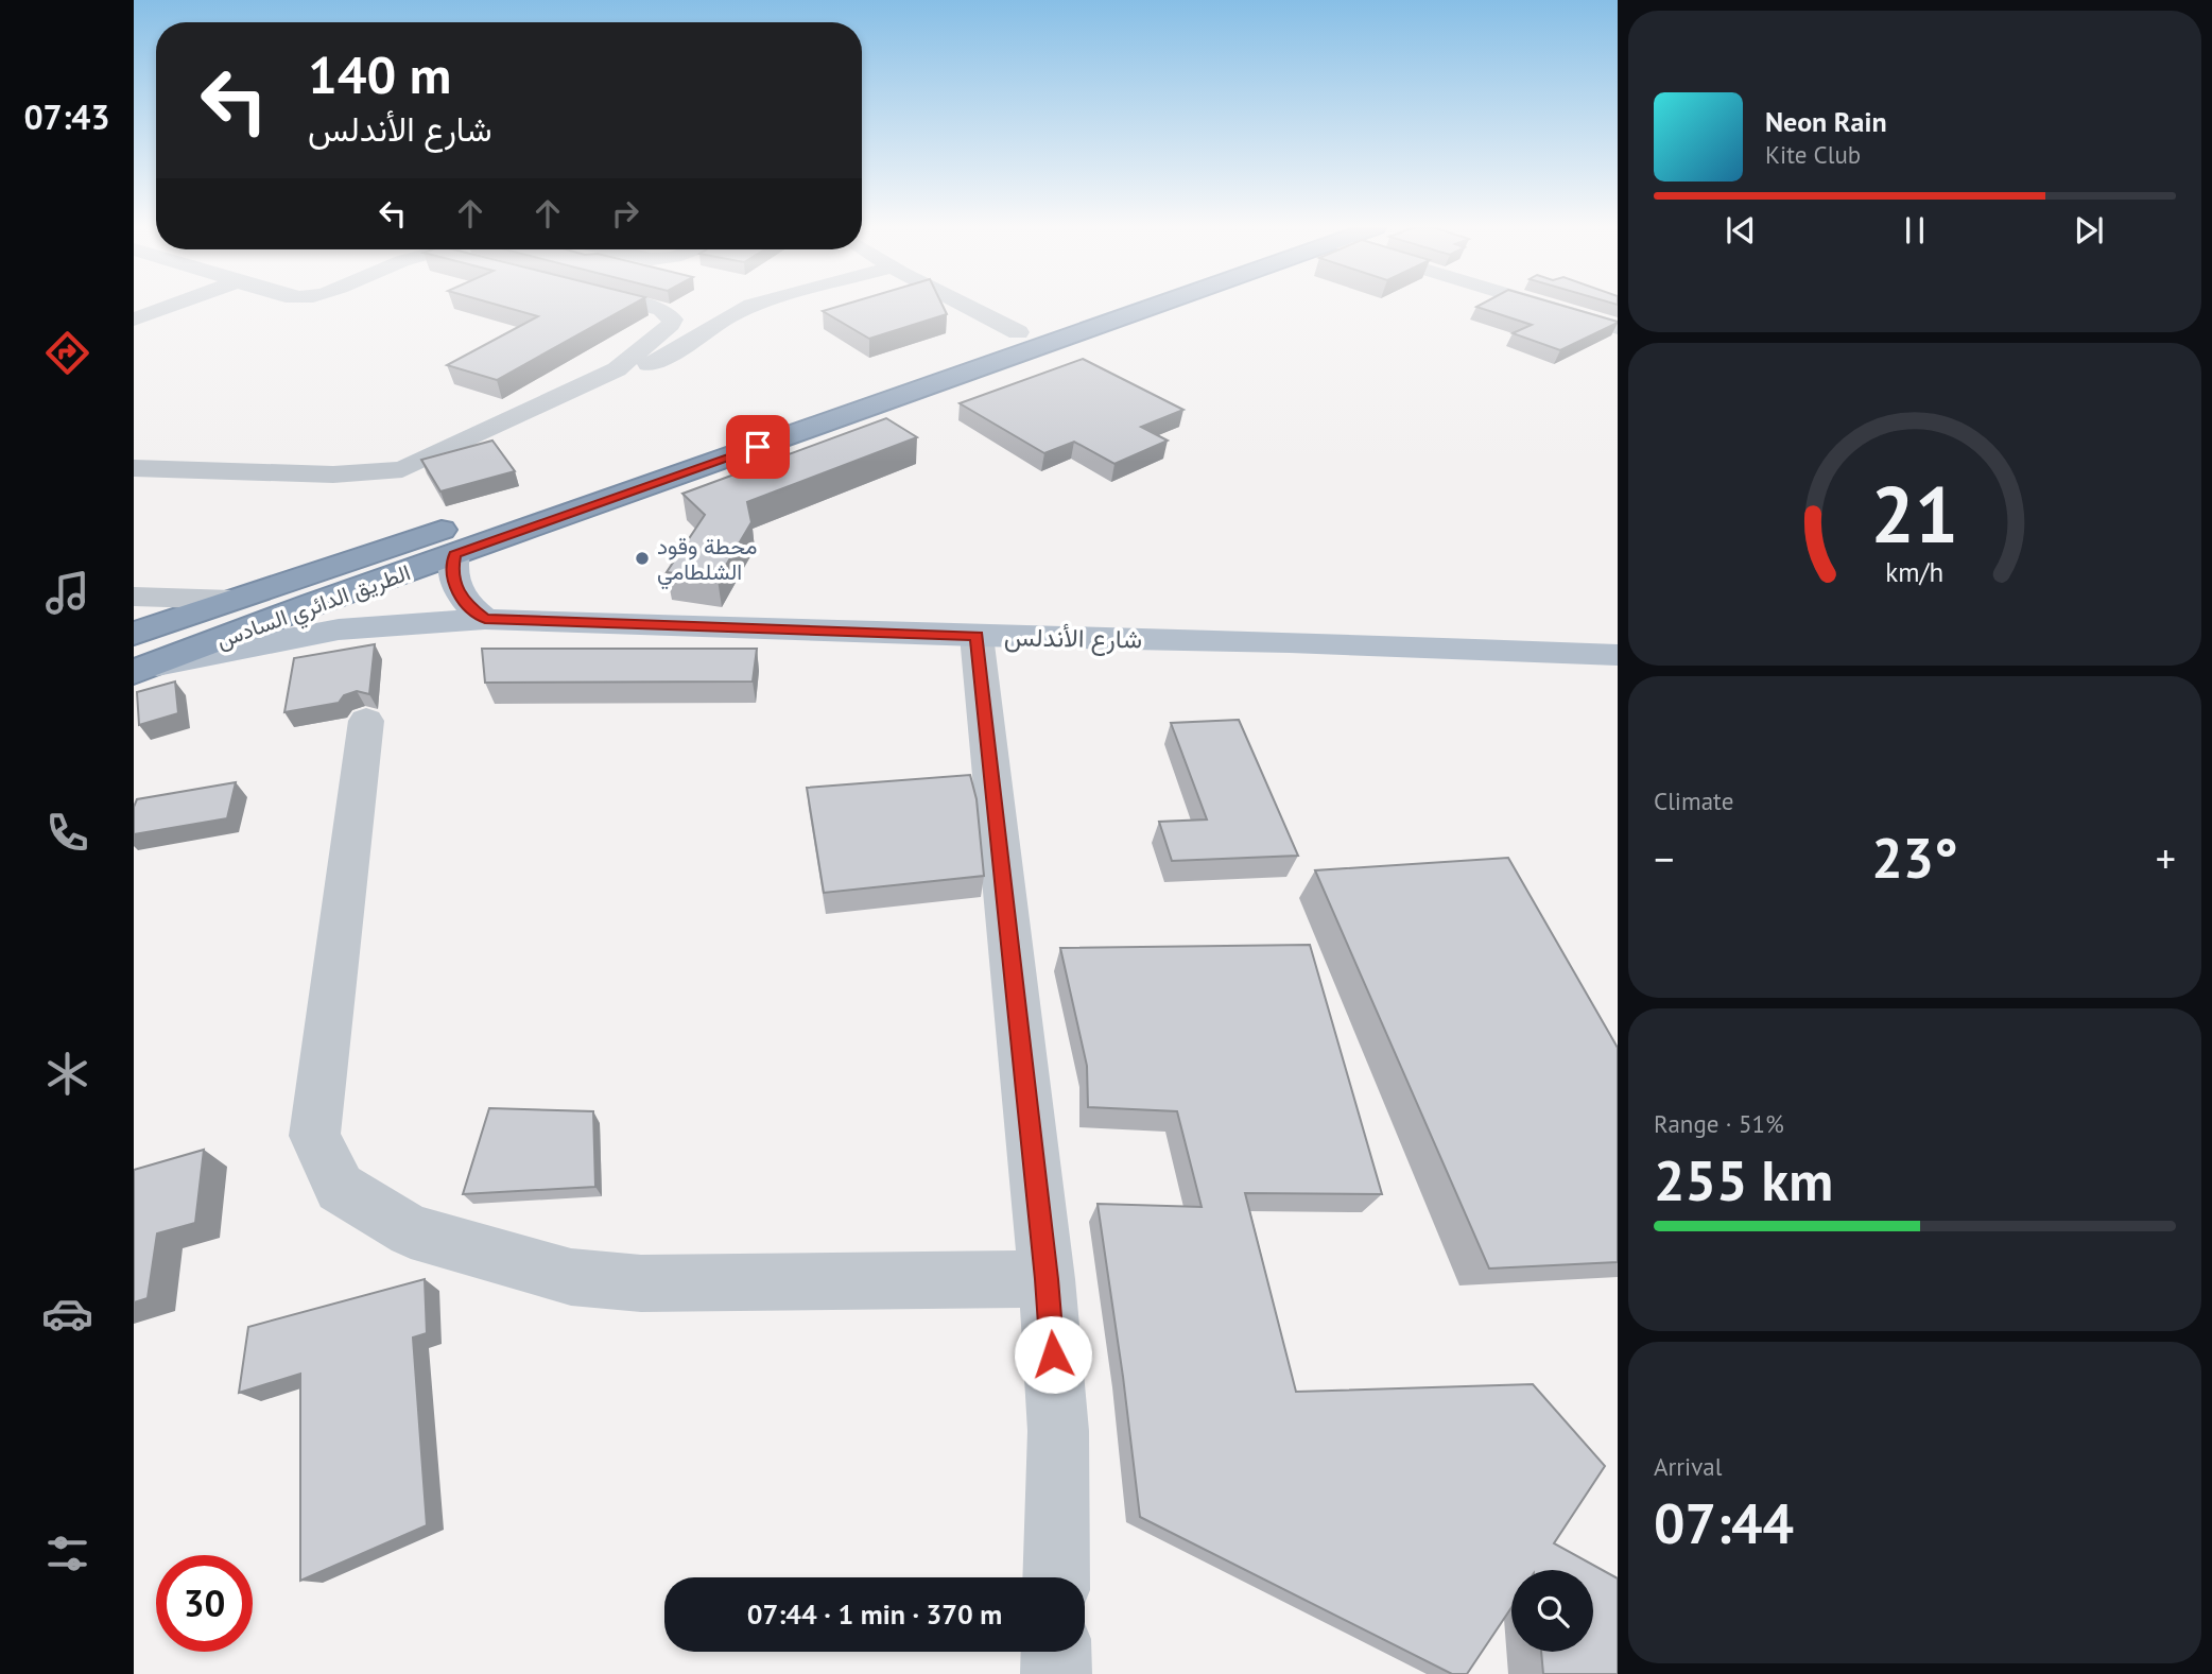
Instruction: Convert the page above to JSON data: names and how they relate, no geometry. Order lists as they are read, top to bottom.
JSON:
{
  "streets": {
    "highway": ["الطريق الدائري السادس"],
    "main road": ["شارع الأندلس"]
  },
  "crossings": [
    ["الطريق الدائري السادس", "شارع الأندلس"]
  ],
  "places": ["محطة وقود الشلطامي"],
  "page": {
    "tabs": "07:43",
    "turn": ["140 m", "شارع الأندلس"],
    "song": ["Neon Rain", "Kite Club"],
    "tile": [
      "Climate",
      ["Range · 51%", "255 km"],
      ["Arrival", "07:44"]
    ],
    "heat": ["−", "23°", "+"],
    "limit": "30",
    "trip": "07:44 · 1 min · 370 m",
    "gauge": ["21", "km/h"]
  }
}
